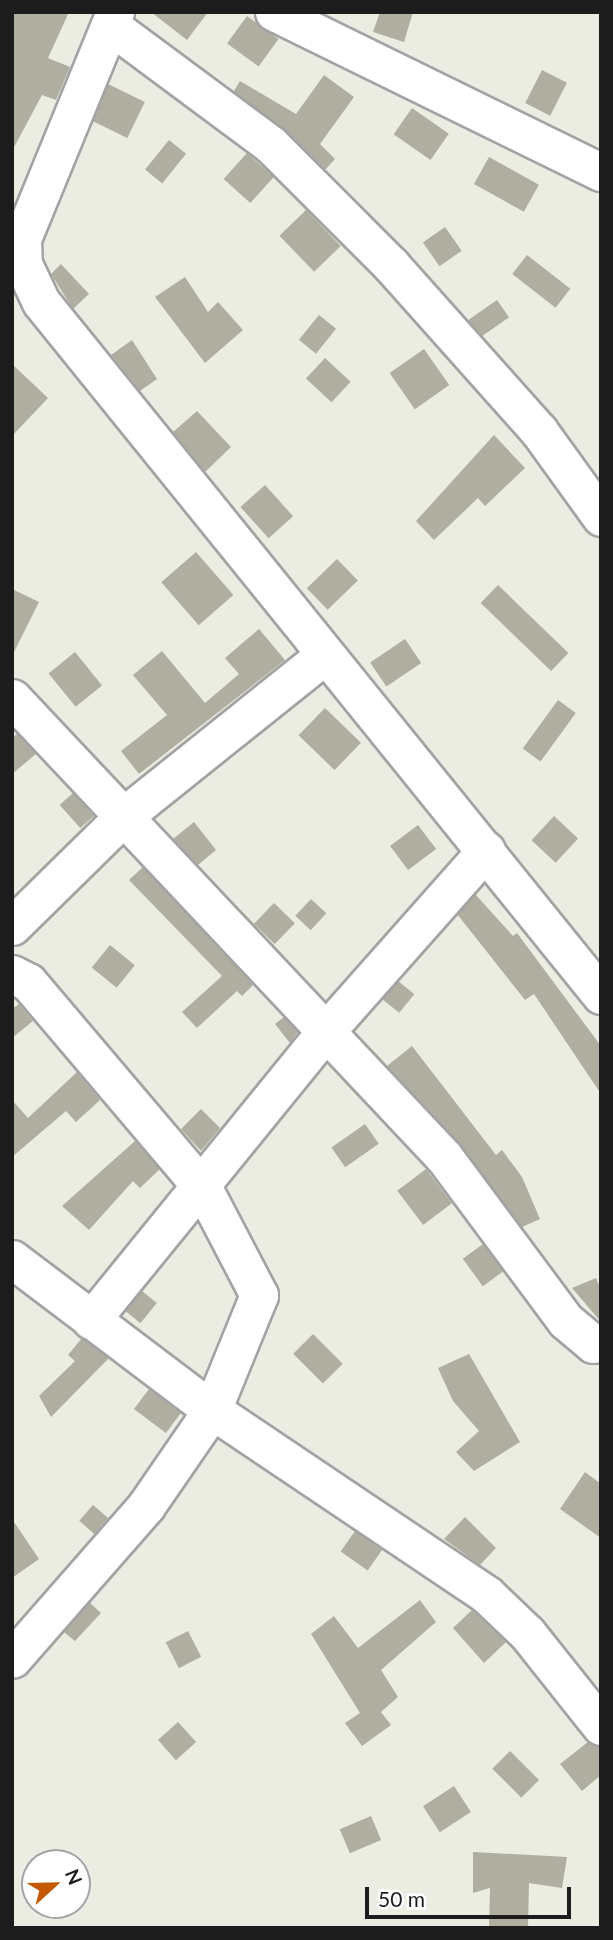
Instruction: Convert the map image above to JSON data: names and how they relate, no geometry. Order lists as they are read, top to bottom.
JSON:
{
  "scale_bar": "50 m",
  "north": "right"
}
